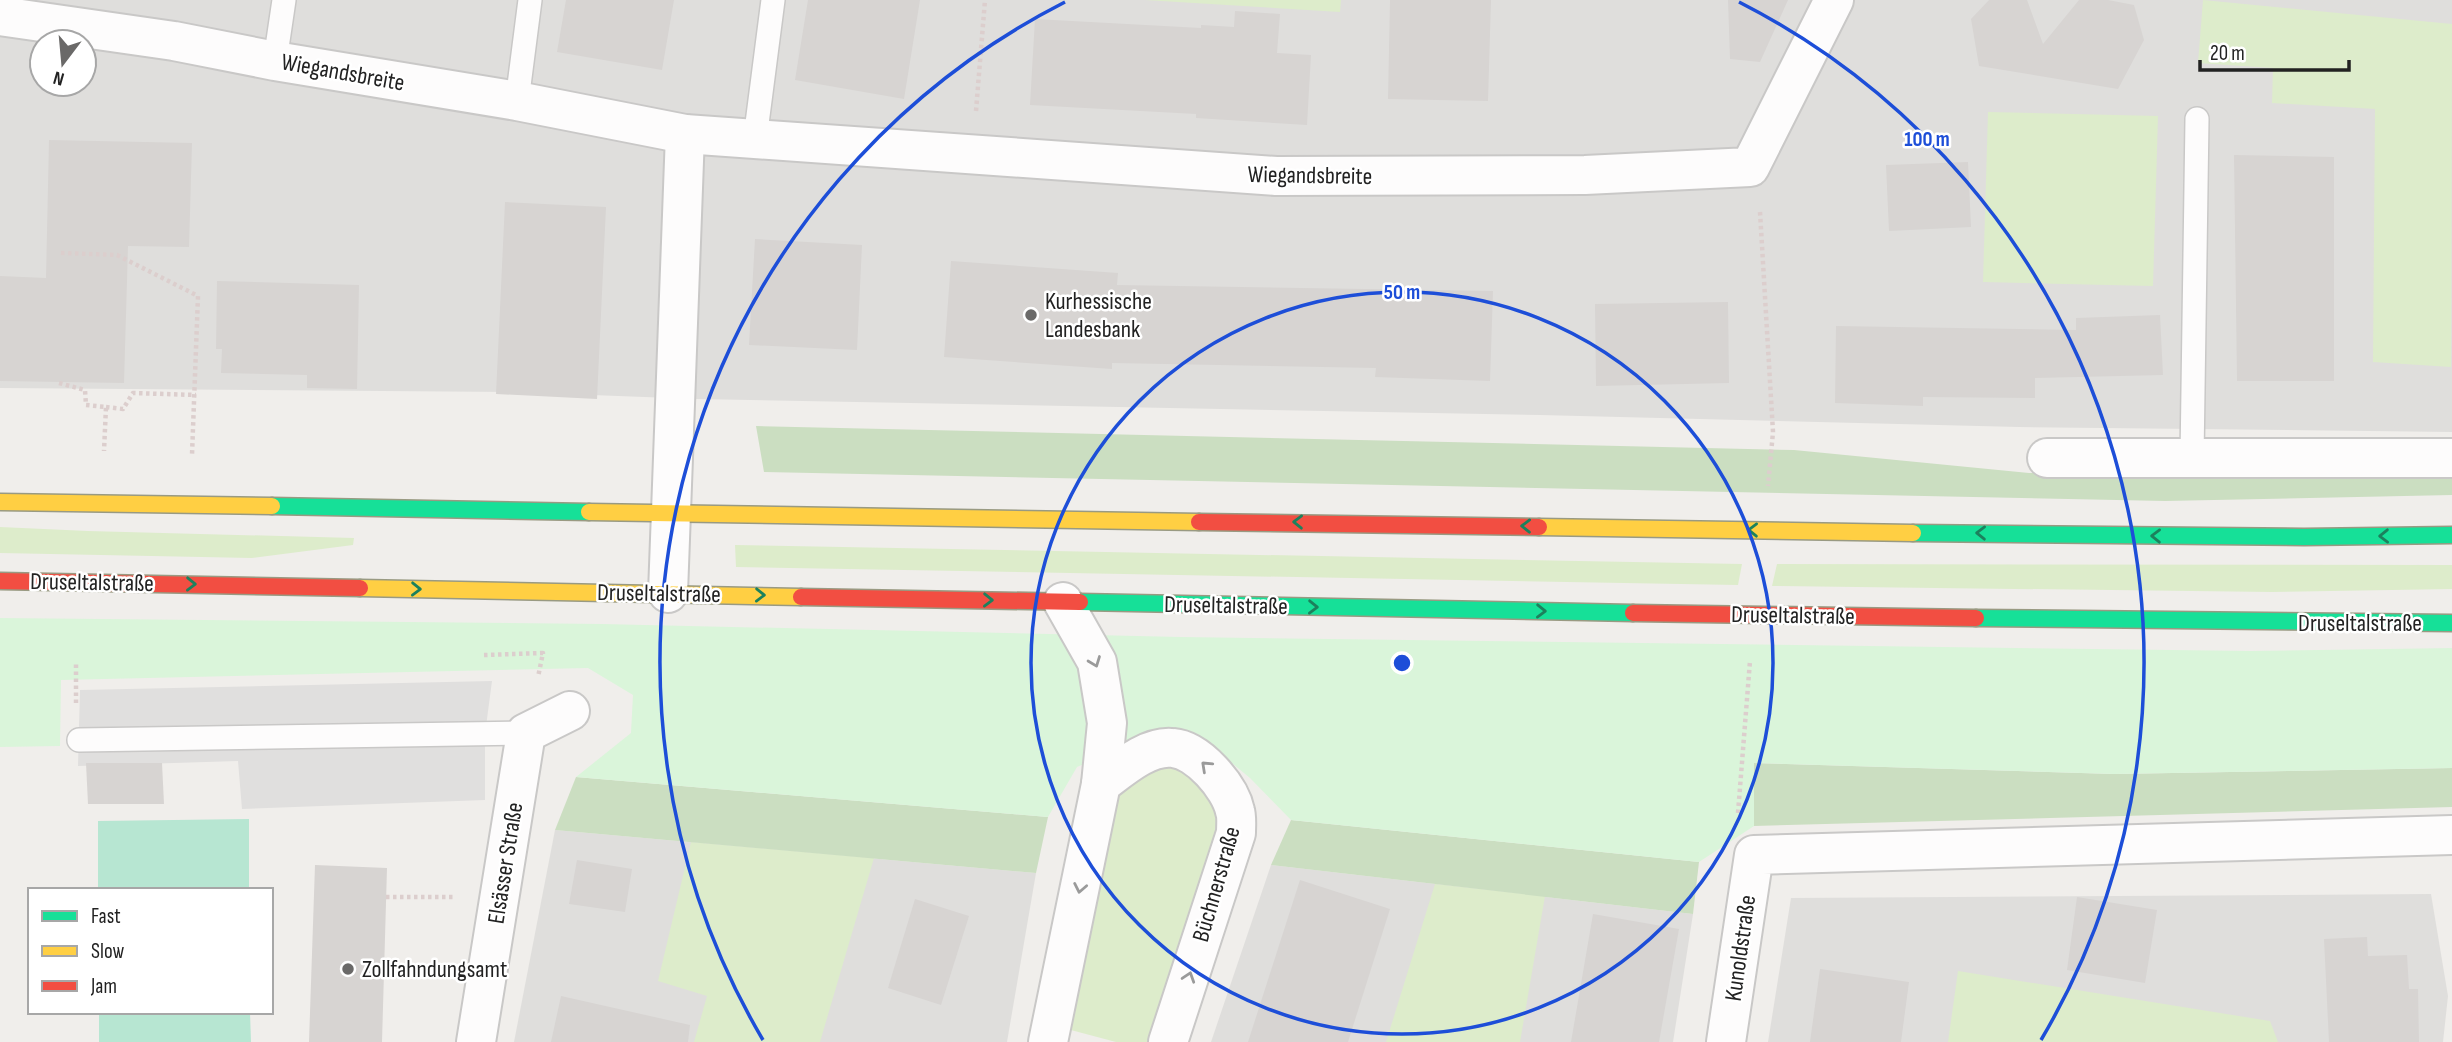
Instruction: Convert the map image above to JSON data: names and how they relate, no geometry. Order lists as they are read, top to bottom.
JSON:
{
  "streets": {
    "main road": ["Druseltalstraße"],
    "street": [
      "Wiegandsbreite",
      "Elsässer Straße",
      "Büchnerstraße",
      "Kunoldstraße"
    ]
  },
  "places": ["Kurhessische Landesbank", "Zollfahndungsamt"],
  "legend": ["Fast", "Slow", "Jam"],
  "scale_bar": "20 m",
  "north": "bottom",
  "rings": ["100 m", "50 m"]
}
